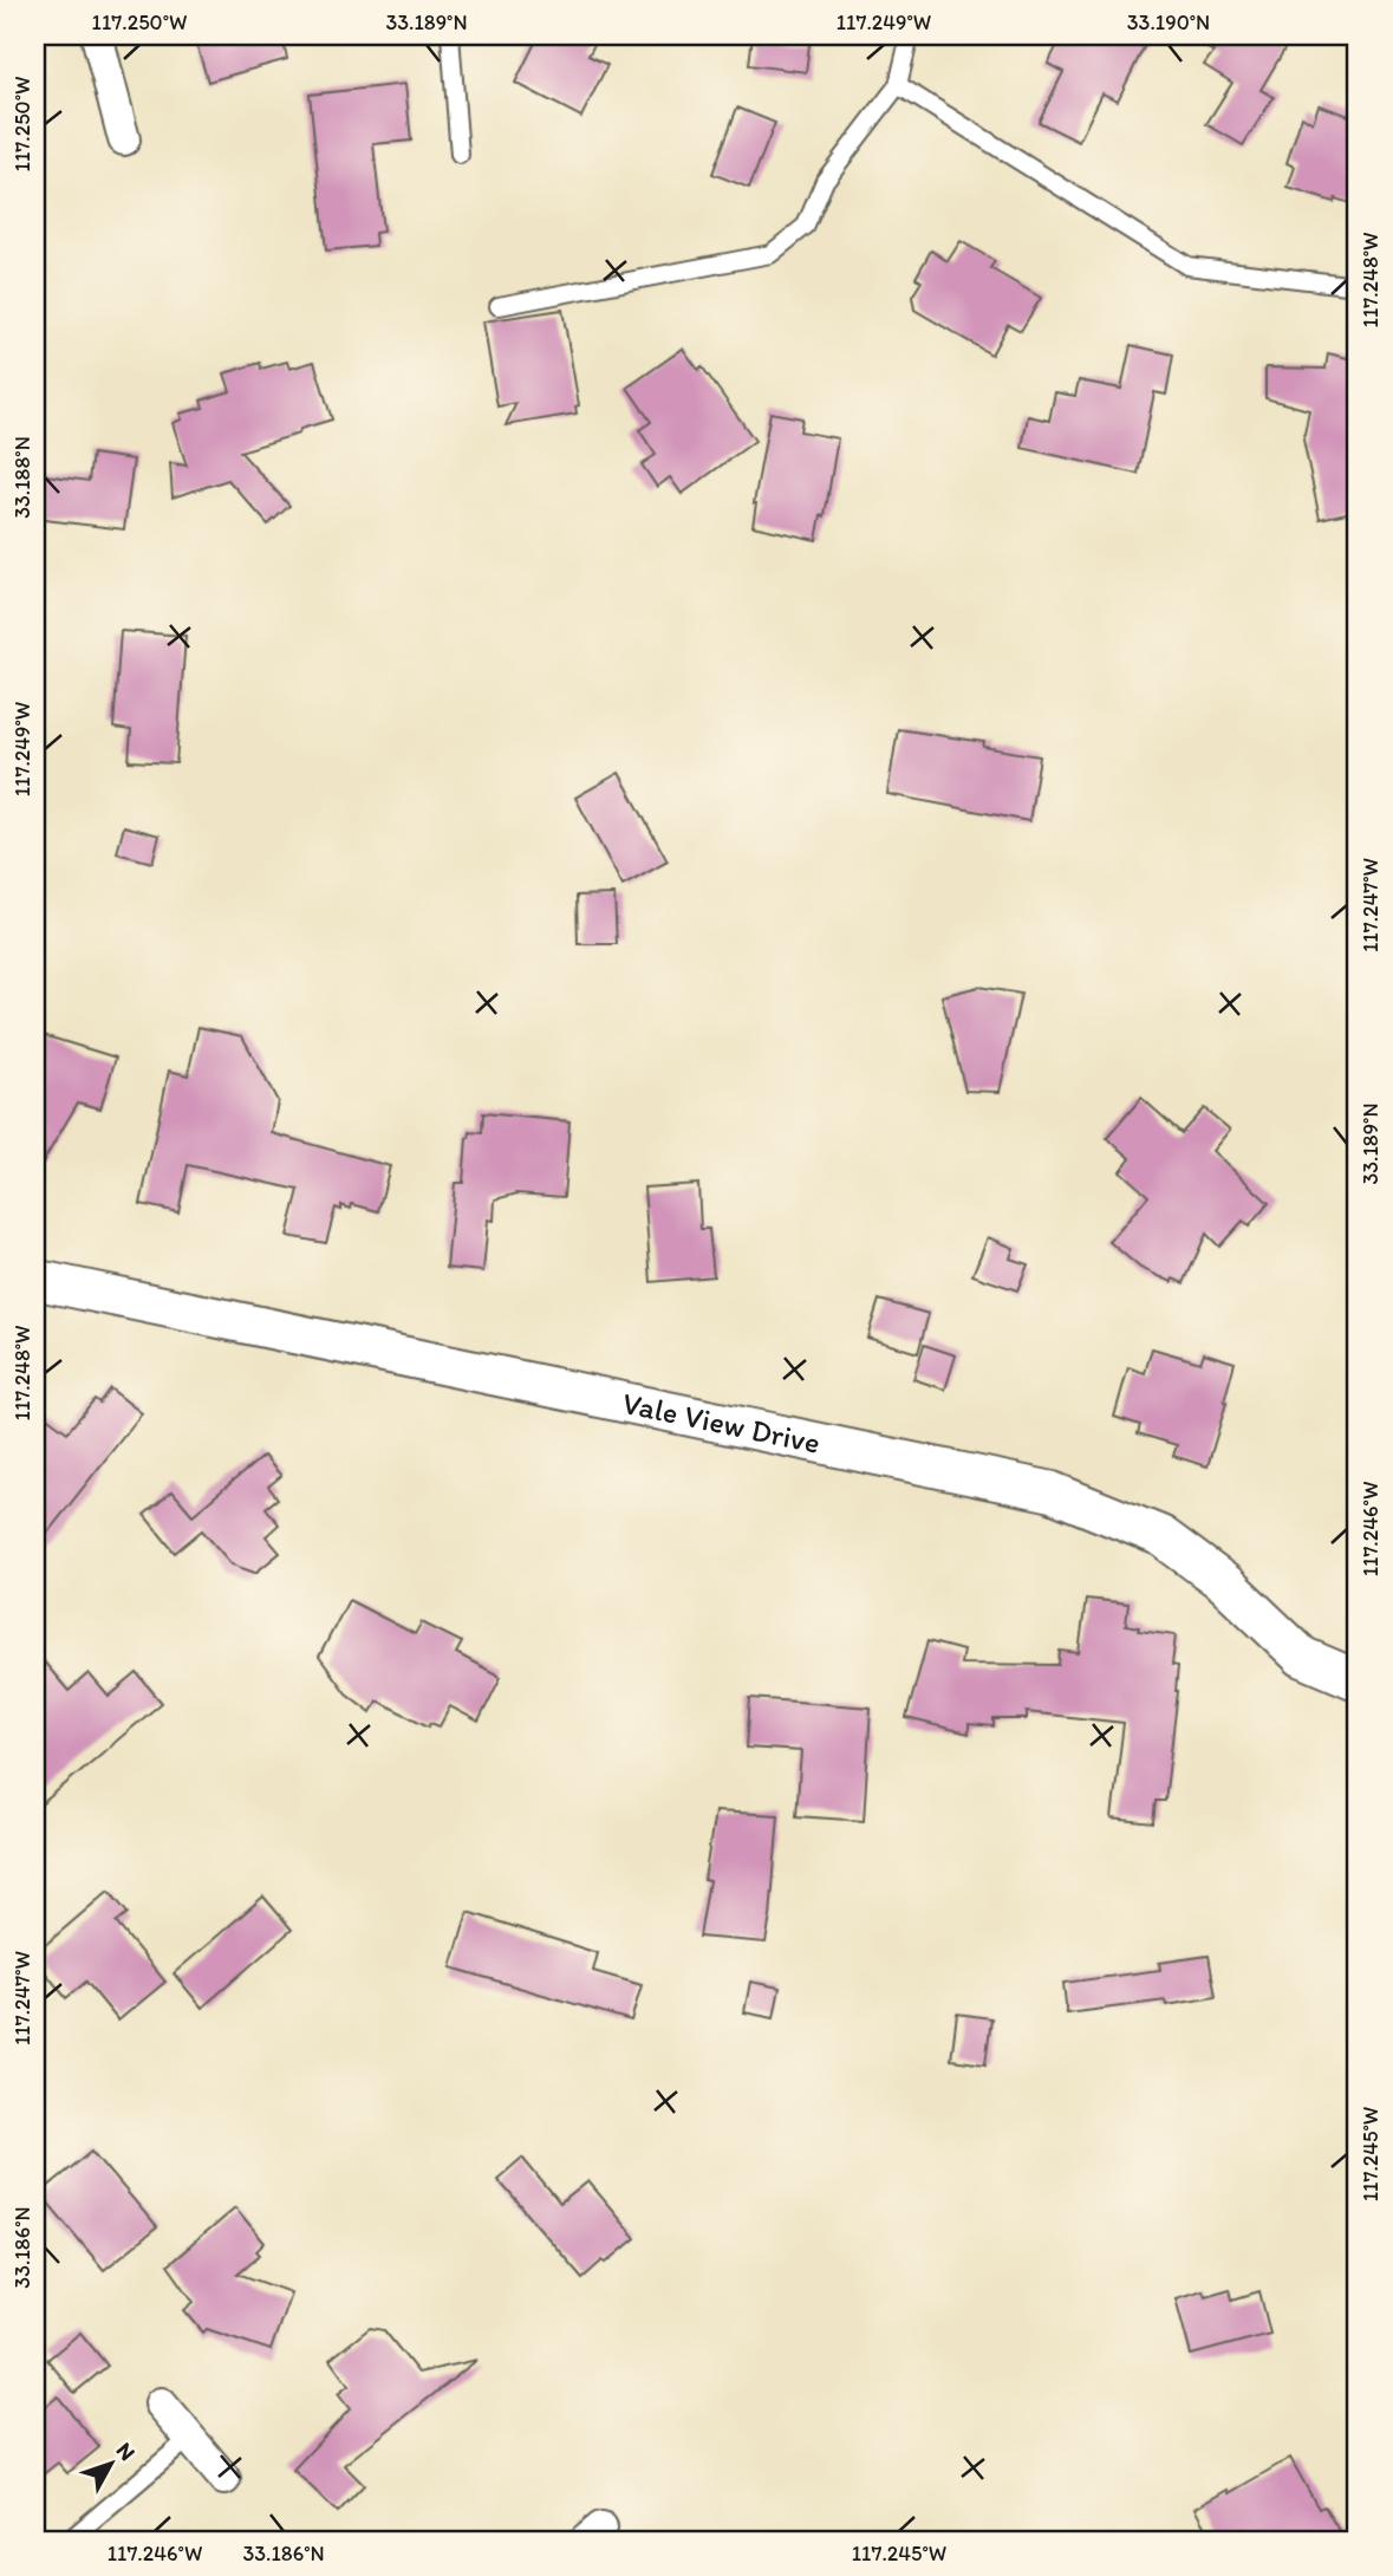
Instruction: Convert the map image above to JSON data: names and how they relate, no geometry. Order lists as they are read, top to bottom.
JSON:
{
  "streets": {
    "street": ["Vale View Drive"]
  },
  "north": "top right",
  "coordinates": [
    "117.250°W",
    "33.189°N",
    "117.249°W",
    "33.190°N",
    "117.248°W",
    "33.188°N",
    "117.247°W",
    "117.246°W",
    "117.245°W",
    "33.186°N"
  ]
}
